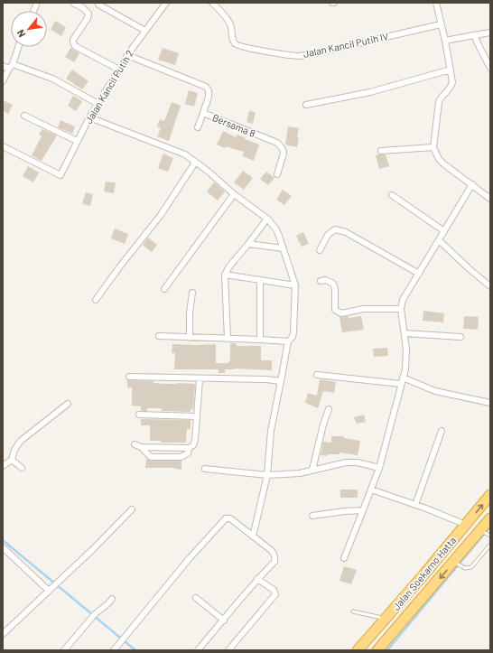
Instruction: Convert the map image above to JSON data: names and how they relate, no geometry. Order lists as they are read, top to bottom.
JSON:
{
  "streets": {
    "highway": ["Jalan Soekarno Hatta"],
    "street": ["Jalan Kancil Putih IV", "Jalan Kancil Putih 2", "Bersama 8"]
  },
  "crossings": [
    ["Jalan Kancil Putih 2", "Bersama 8"]
  ],
  "north": "bottom left"
}
